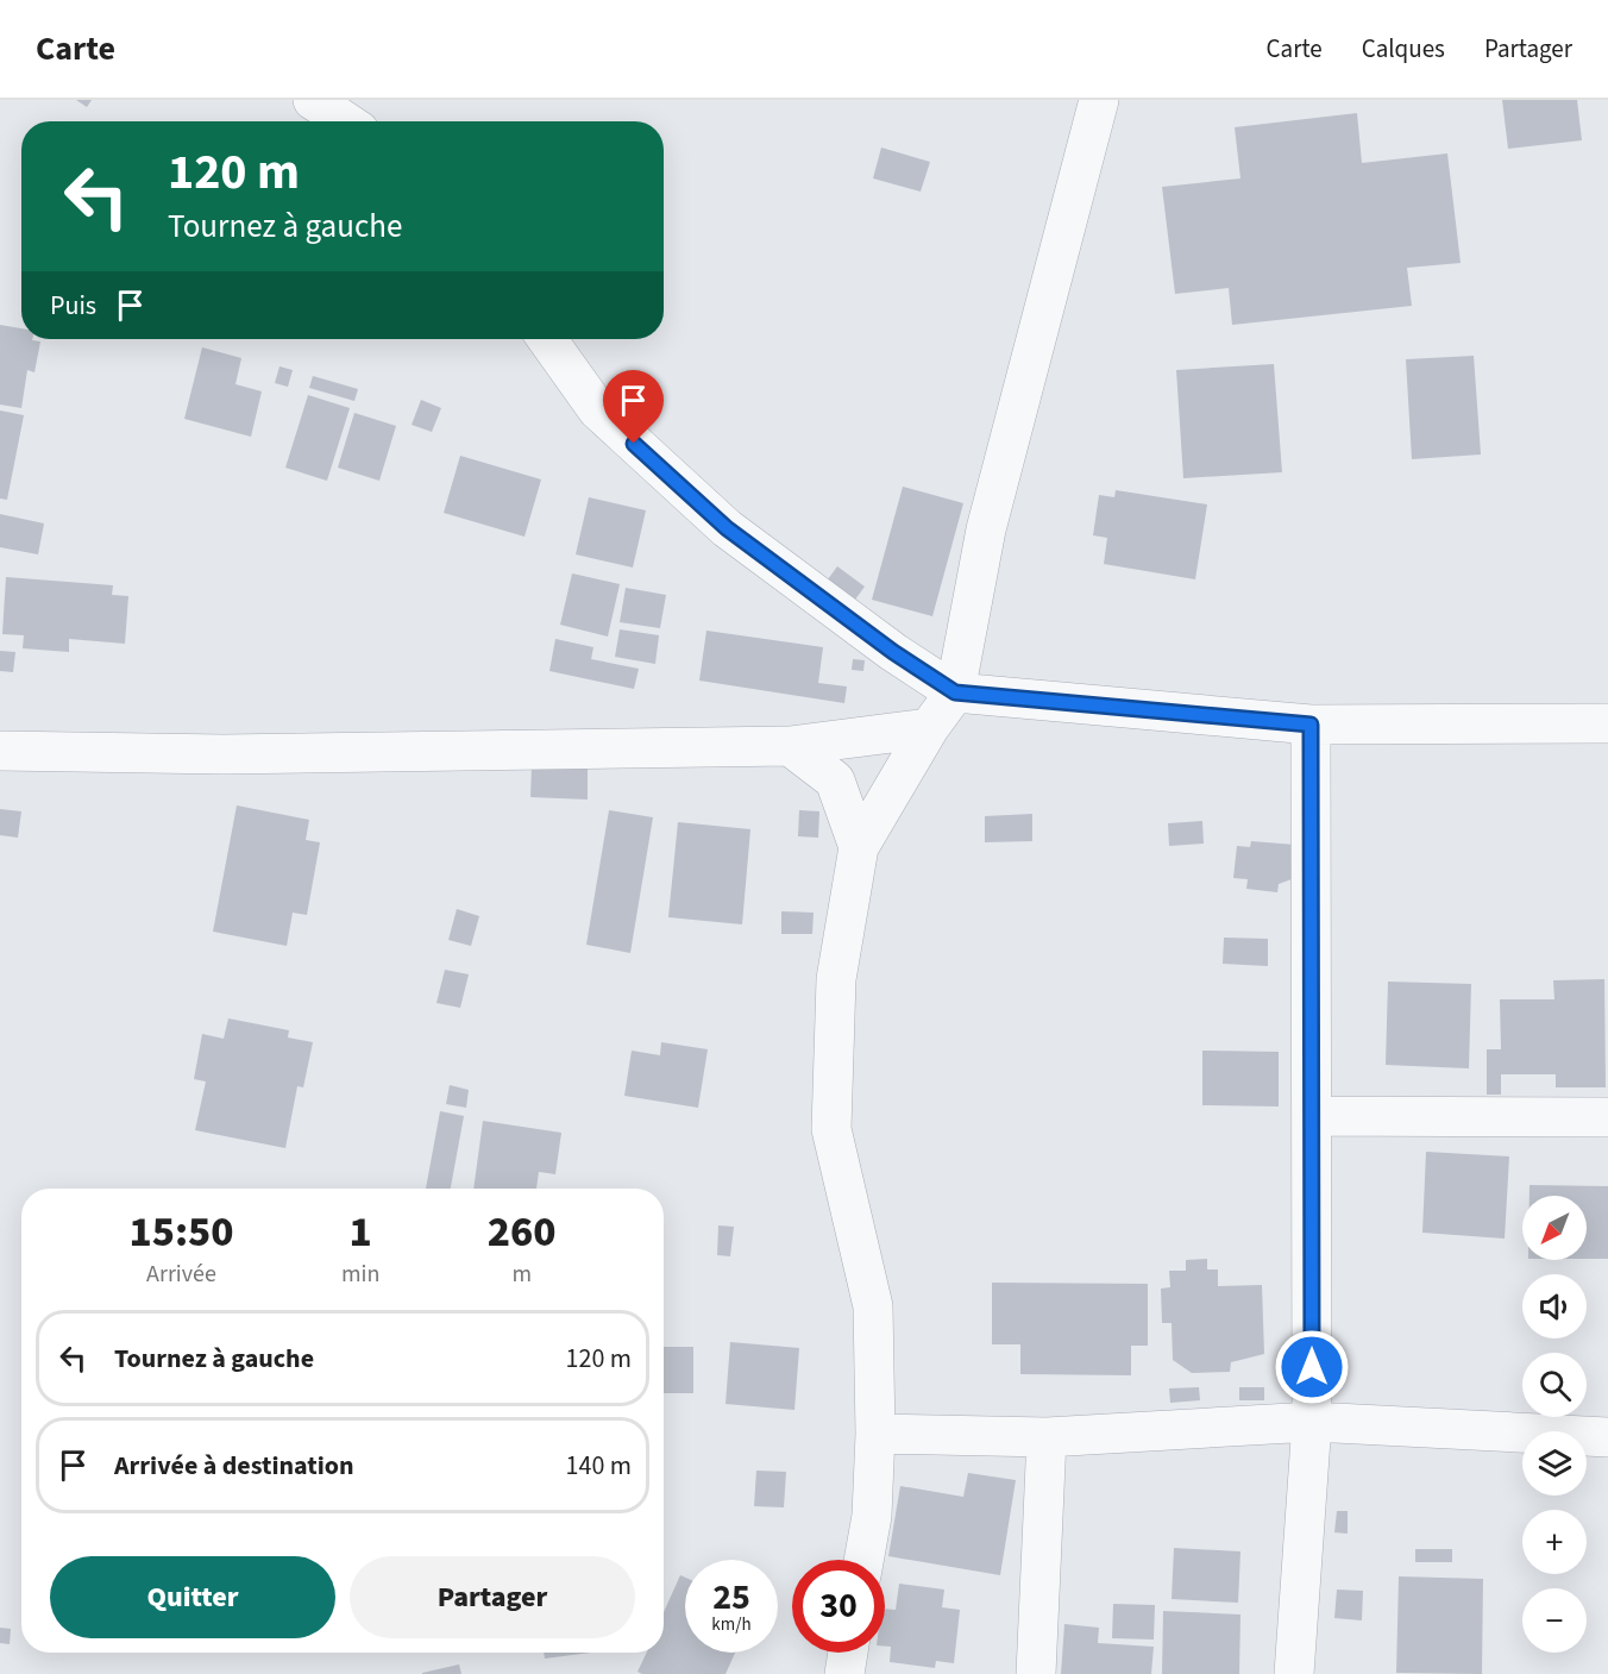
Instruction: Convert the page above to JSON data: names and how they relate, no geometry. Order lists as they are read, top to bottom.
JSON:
{
  "north": "bottom left",
  "page": {
    "header": "Carte",
    "nav": ["Carte", "Calques", "Partager"],
    "turn": ["120 m", "Tournez à gauche"],
    "then": "Puis",
    "eta": [
      "15:50",
      "Arrivée",
      "1",
      "min",
      "260",
      "m"
    ],
    "map_buttons": ["+", "−"],
    "list": [
      {
        "name": "Tournez à gauche",
        "value": "120 m"
      },
      {
        "name": "Arrivée à destination",
        "value": "140 m"
      }
    ],
    "buttons": ["Quitter", "Partager"],
    "speed": "25 km/h",
    "limit": "30"
  }
}
